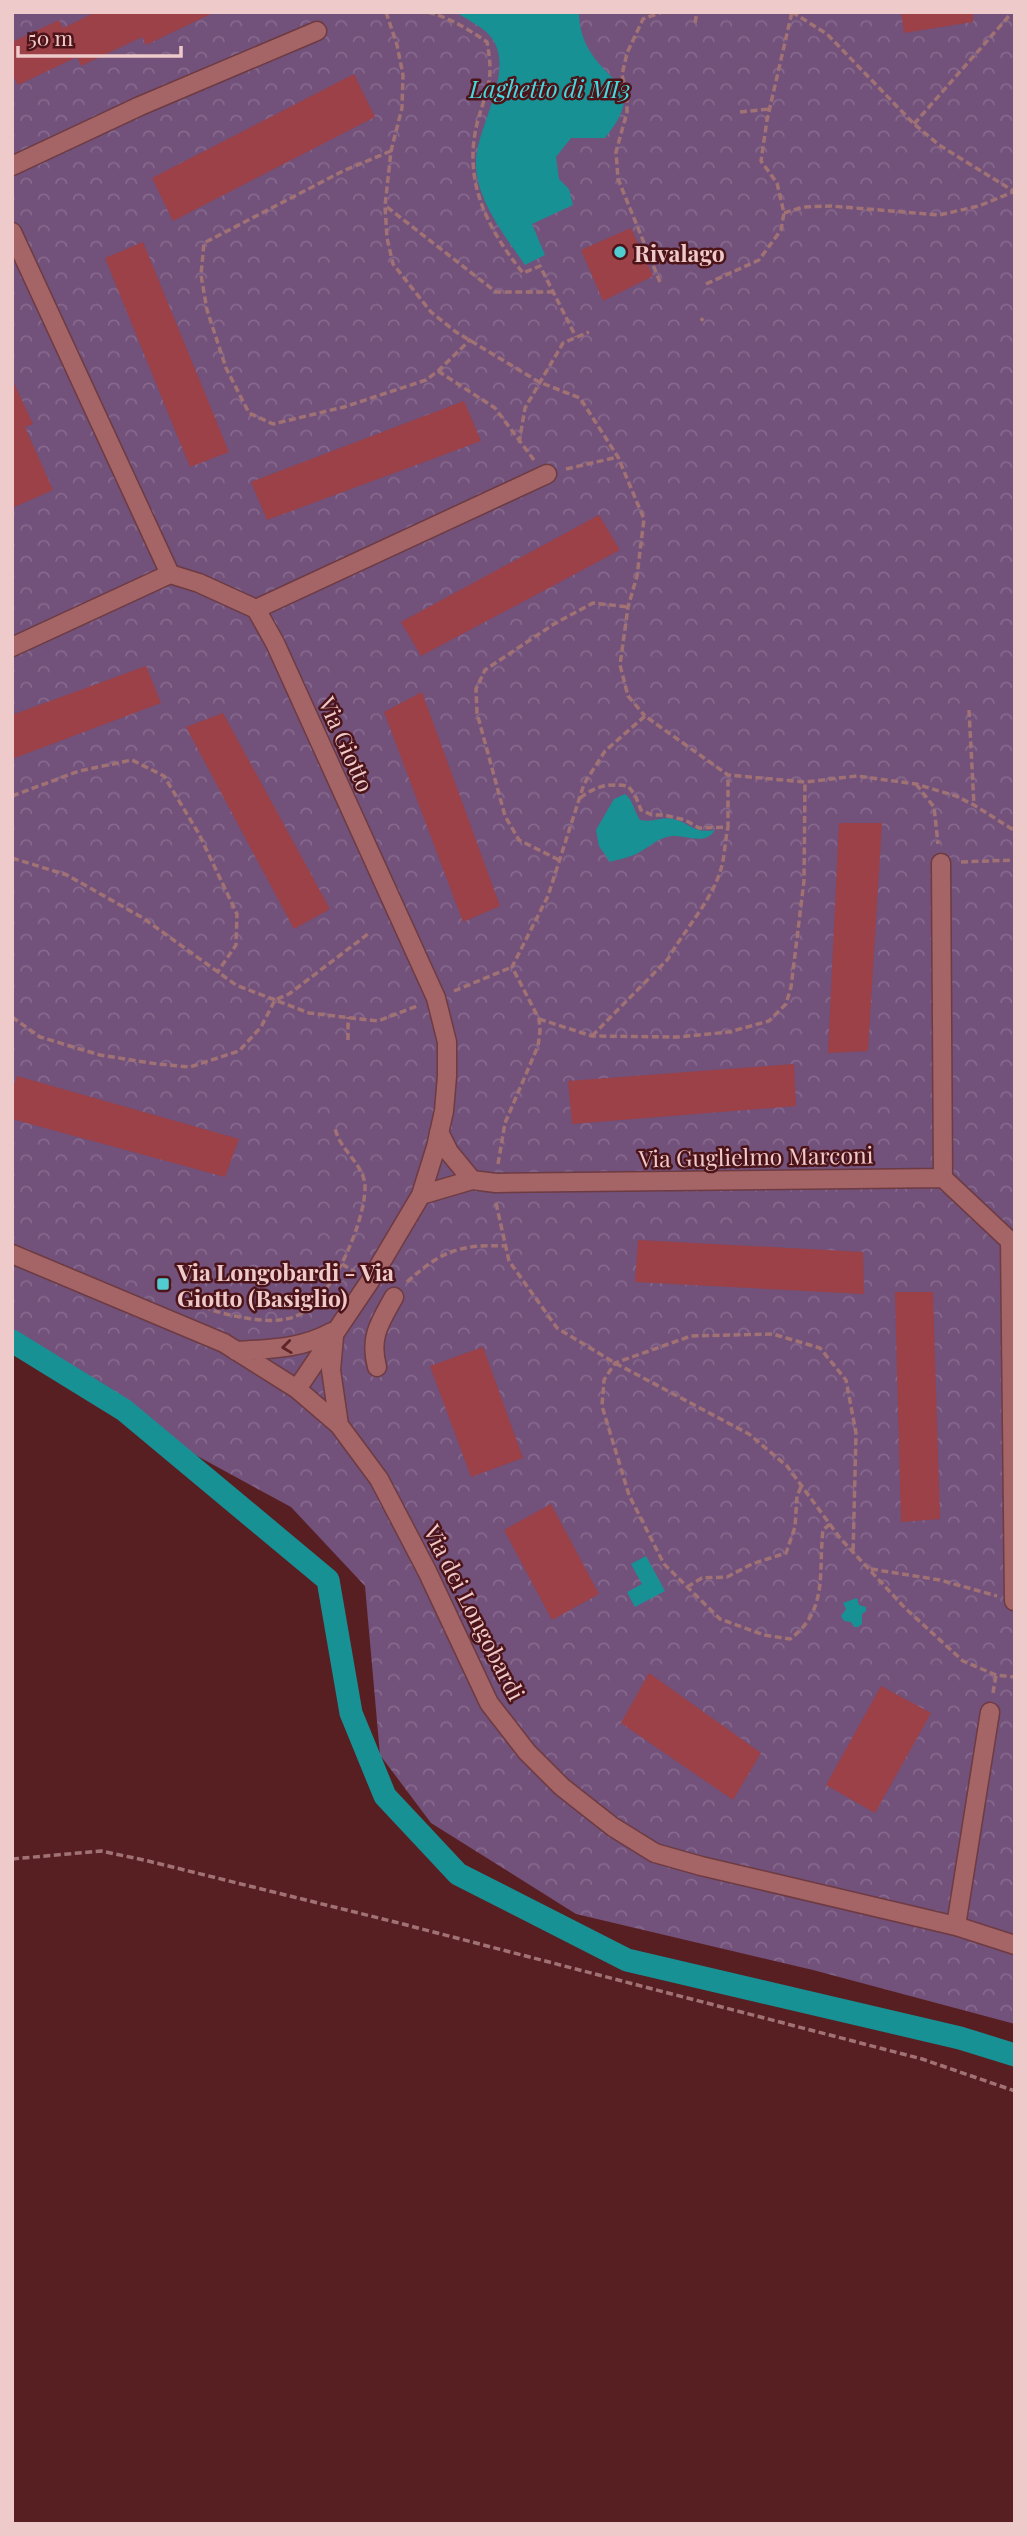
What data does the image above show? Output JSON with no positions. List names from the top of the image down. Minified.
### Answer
{"streets":{"street":["Via Giotto","Via Guglielmo Marconi","Via dei Longobardi"]},"crossings":[["Via Giotto","Via Guglielmo Marconi"],["Via Giotto","Via dei Longobardi"]],"water":["Laghetto di MI3"],"places":{"other":["Rivalago"],"transit":["Via Longobardi - Via Giotto (Basiglio)"]},"scale_bar":"50 m"}
